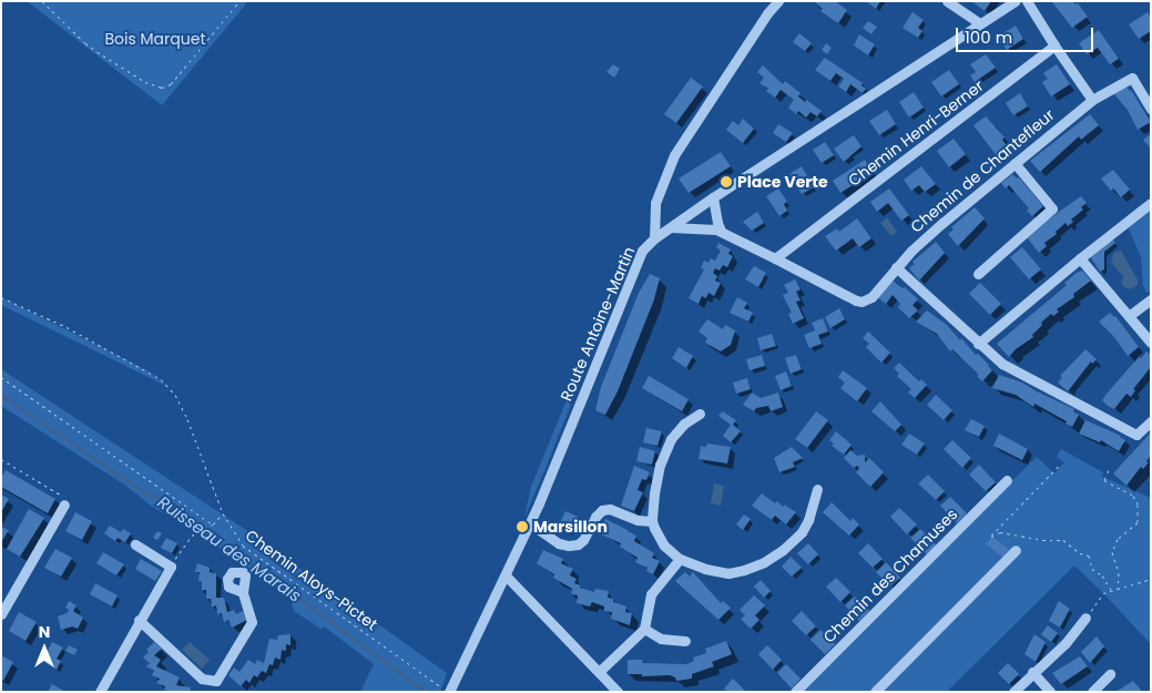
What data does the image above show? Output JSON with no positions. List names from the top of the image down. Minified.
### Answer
{"streets":{"street":["Chemin Henri-Berner","Chemin de Chantefleur","Route Antoine-Martin","Chemin des Chamuses"],"path":["Chemin Aloys-Pictet"]},"crossings":[["Chemin Henri-Berner","Chemin de Chantefleur"],["Route Antoine-Martin","Chemin Aloys-Pictet"]],"water":["Ruisseau des Marais"],"parks":["Bois Marquet"],"places":["Place Verte","Marsillon"],"scale_bar":"100 m","north":"top"}
